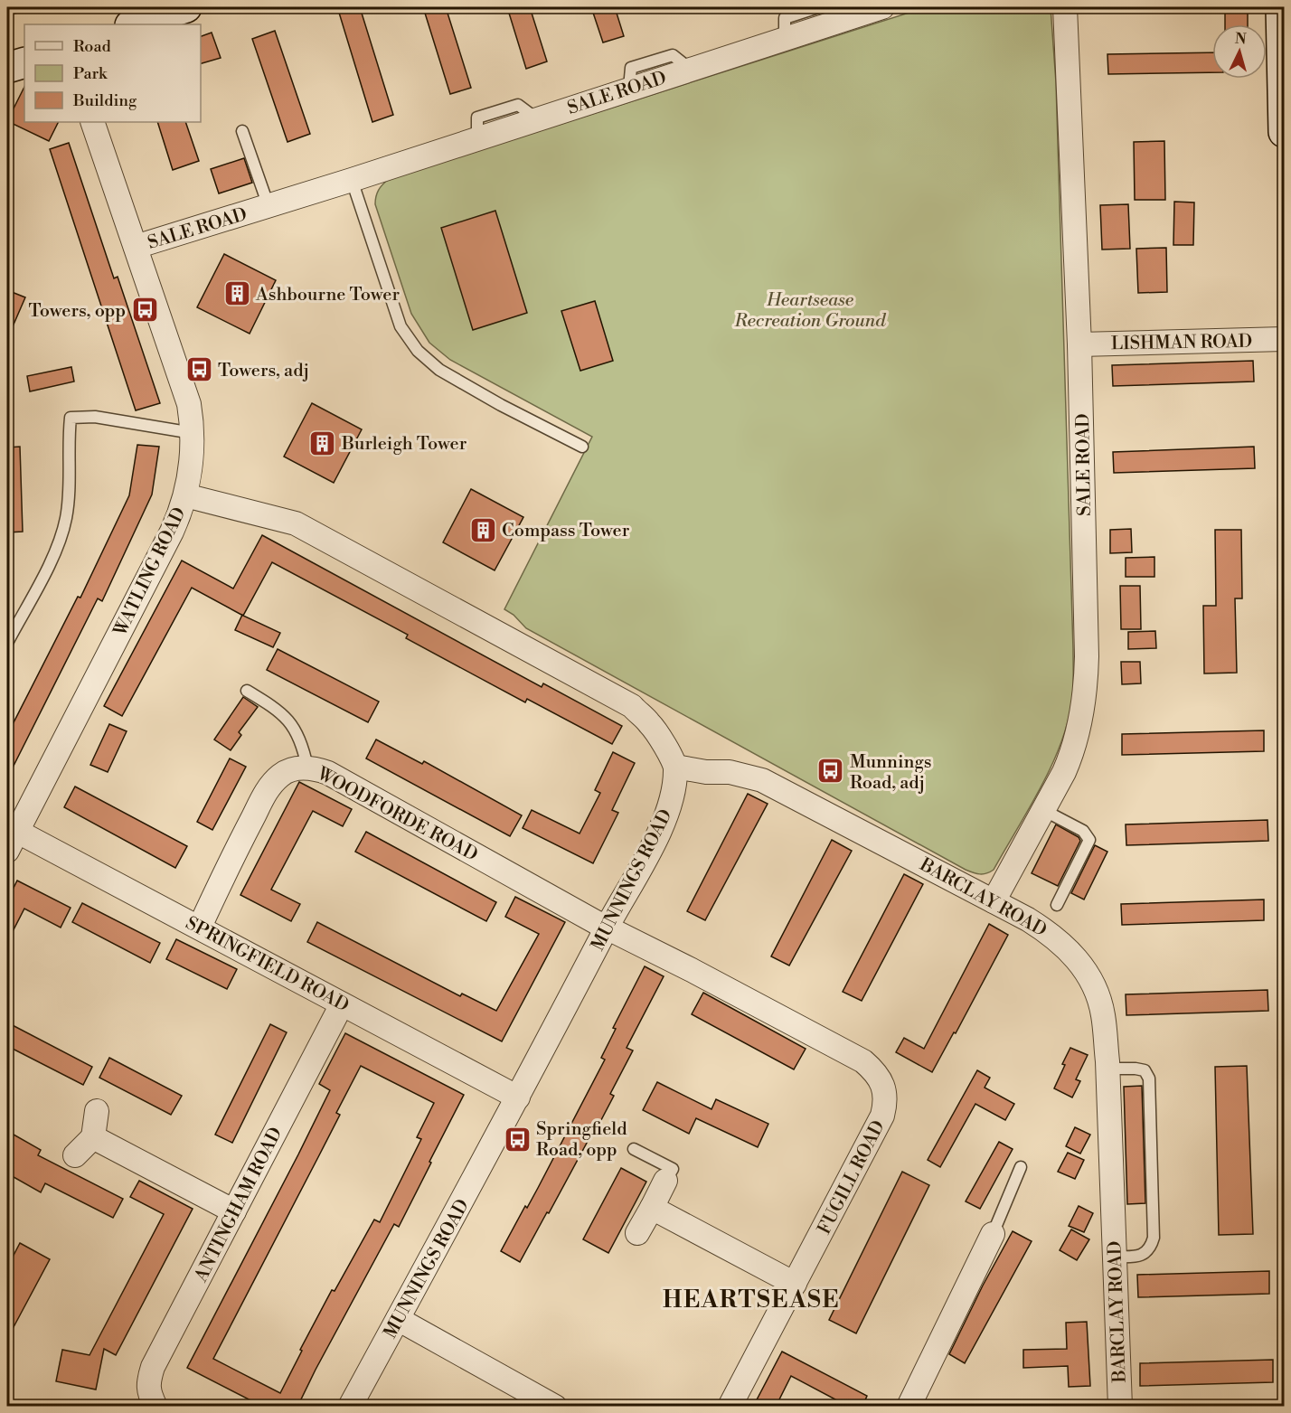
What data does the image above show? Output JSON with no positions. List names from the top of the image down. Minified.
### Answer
{"streets":{"street":["SALE ROAD","LISHMAN ROAD","WATLING ROAD","WOODFORDE ROAD","MUNNINGS ROAD","BARCLAY ROAD","SPRINGFIELD ROAD","FUGILL ROAD","ANTINGHAM ROAD"]},"crossings":[["SALE ROAD","LISHMAN ROAD"],["SALE ROAD","WATLING ROAD"],["SALE ROAD","BARCLAY ROAD"],["WATLING ROAD","SPRINGFIELD ROAD"],["WOODFORDE ROAD","MUNNINGS ROAD"],["WOODFORDE ROAD","SPRINGFIELD ROAD"],["WOODFORDE ROAD","FUGILL ROAD"],["MUNNINGS ROAD","BARCLAY ROAD"],["MUNNINGS ROAD","SPRINGFIELD ROAD"],["MUNNINGS ROAD","FUGILL ROAD"],["SPRINGFIELD ROAD","ANTINGHAM ROAD"]],"districts":["HEARTSEASE"],"parks":["Heartsease Recreation Ground"],"places":{"building":["Ashbourne Tower","Burleigh Tower","Compass Tower"],"bus stop":["Towers, opp","Towers, adj","Munnings Road, adj","Springfield Road, opp"]},"legend":["Road","Park","Building"],"north":"top"}
